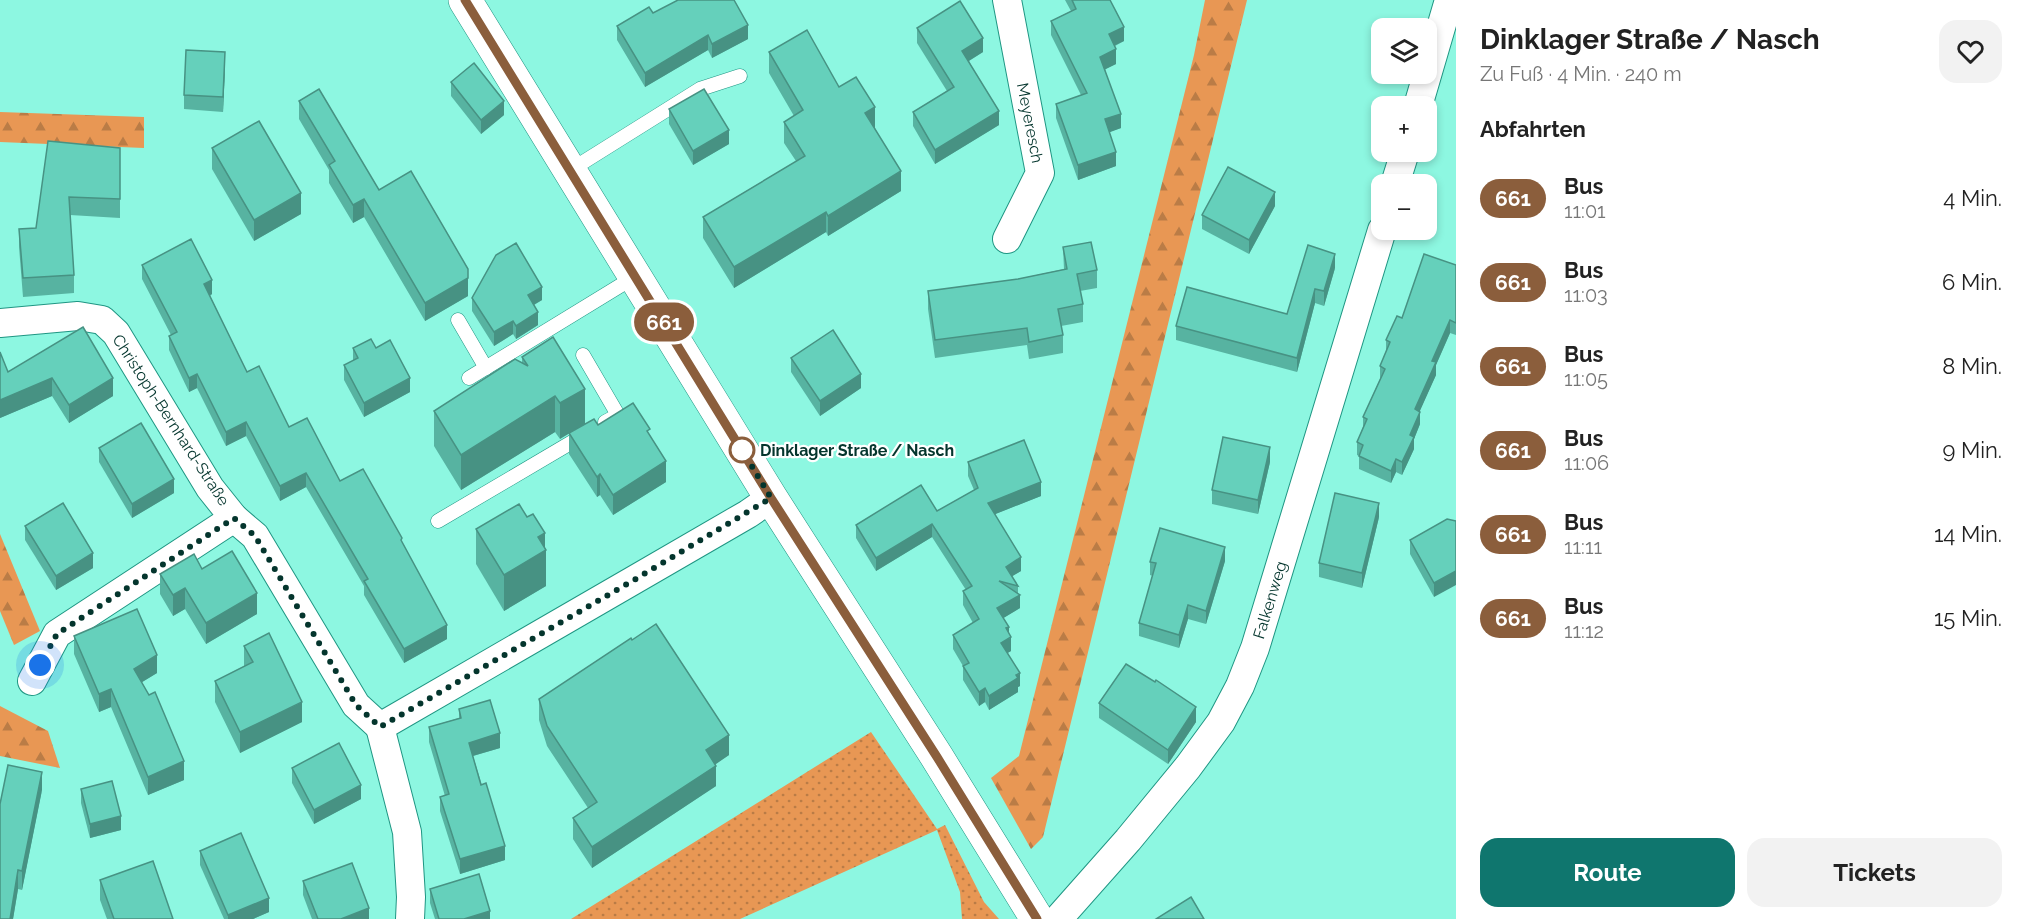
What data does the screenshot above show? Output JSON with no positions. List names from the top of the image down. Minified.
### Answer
{"streets":{"street":["Meyeresch","Christoph-Bernhard-Straße","Falkenweg"]},"places":["Dinklager Straße / Nasch"],"lines":["bus line 661"],"page":{"on_map":"661","heading":[["Dinklager Straße / Nasch","Zu Fuß · 4 Min. · 240 m"],"Abfahrten"],"map_buttons":["+","−"],"list":[{"mark":"661","name":"Bus","note":"11:01","value":"4 Min."},{"mark":"661","name":"Bus","note":"11:03","value":"6 Min."},{"mark":"661","name":"Bus","note":"11:05","value":"8 Min."},{"mark":"661","name":"Bus","note":"11:06","value":"9 Min."},{"mark":"661","name":"Bus","note":"11:11","value":"14 Min."},{"mark":"661","name":"Bus","note":"11:12","value":"15 Min."}],"buttons":["Route","Tickets"]}}
